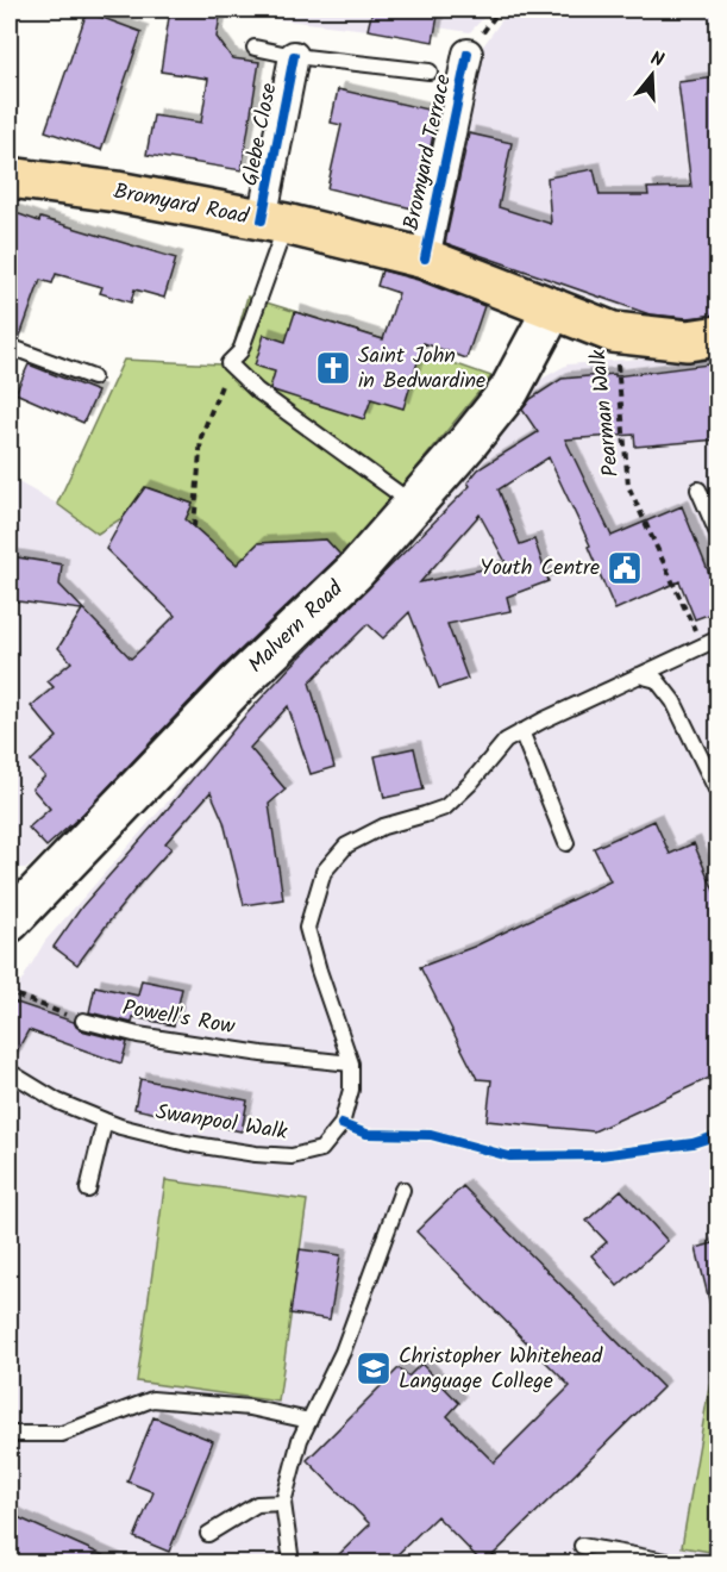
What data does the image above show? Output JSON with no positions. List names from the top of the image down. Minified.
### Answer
{"streets":{"main road":["Bromyard Road","Malvern Road"],"street":["Glebe Close","Bromyard Terrace"],"lane":["Powell's Row","Swanpool Walk"],"path":["Pearman Walk"]},"crossings":[["Glebe Close","Bromyard Road"],["Bromyard Terrace","Bromyard Road"],["Bromyard Road","Pearman Walk"],["Bromyard Road","Malvern Road"],["Pearman Walk","Swanpool Walk"],["Powell's Row","Swanpool Walk"]],"places":{"church":["Saint John in Bedwardine"],"public building":["Youth Centre"],"school or university":["Christopher Whitehead Language College"]},"north":"top"}
